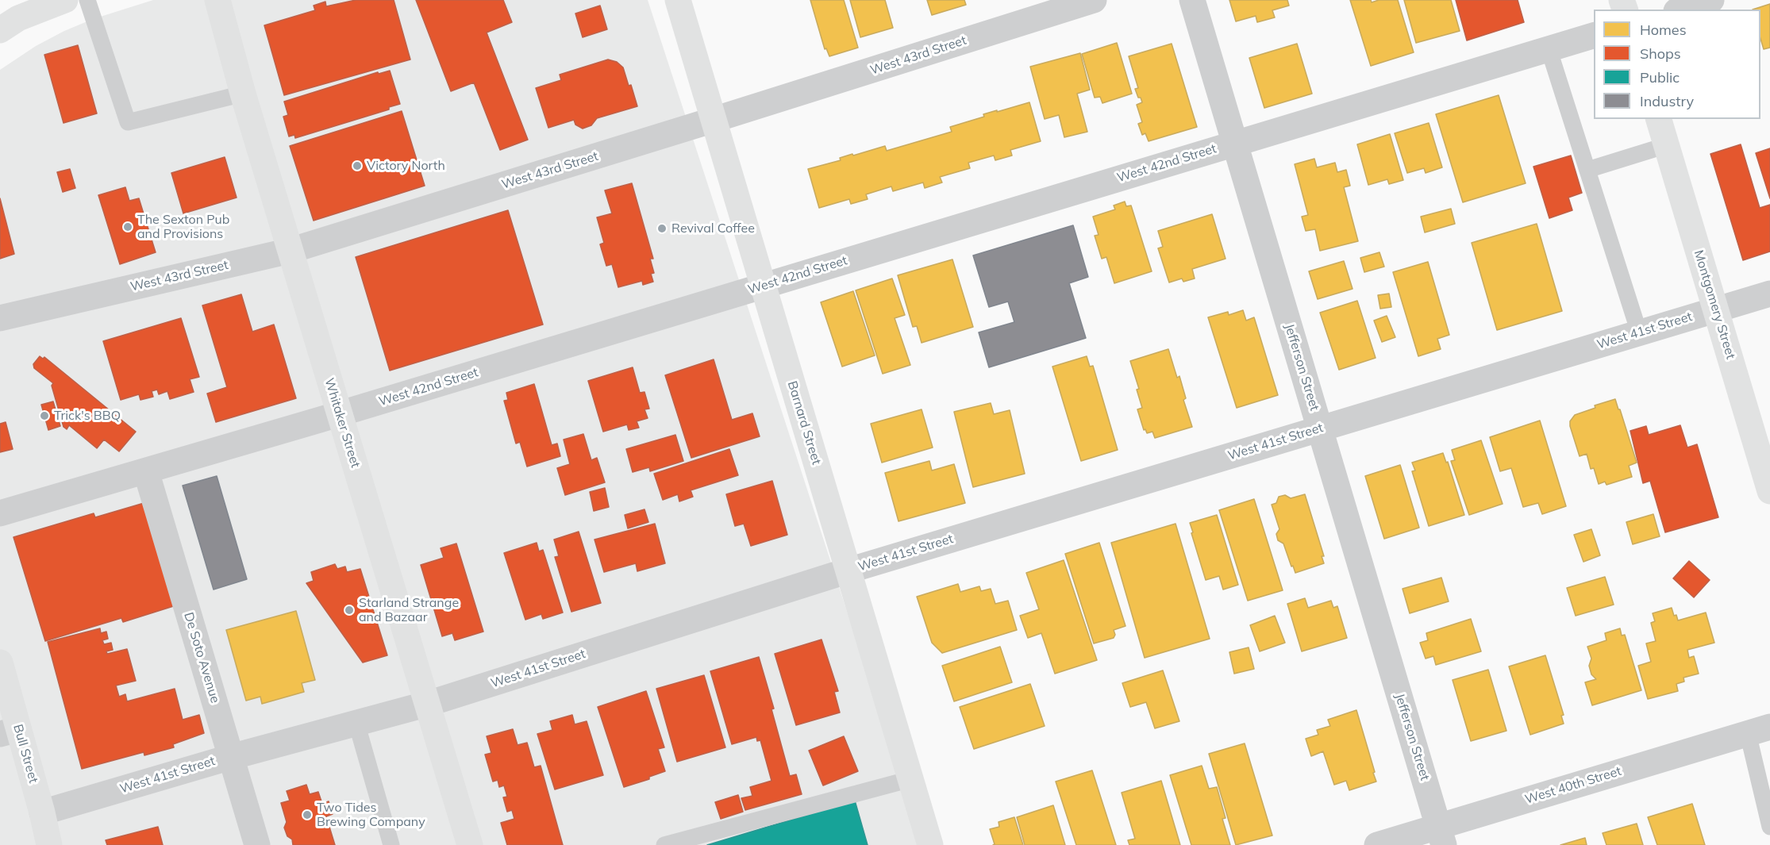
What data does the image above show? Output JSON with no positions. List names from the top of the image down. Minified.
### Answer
{"streets":{"main road":["Montgomery Street","Whitaker Street","Barnard Street","Bull Street"],"street":["West 43rd Street","West 42nd Street","West 41st Street","Jefferson Street","De Soto Avenue","West 40th Street"]},"crossings":[["West 43rd Street","Whitaker Street"],["West 43rd Street","Barnard Street"],["West 42nd Street","Jefferson Street"],["West 42nd Street","Whitaker Street"],["West 42nd Street","Barnard Street"],["West 42nd Street","De Soto Avenue"],["Montgomery Street","West 41st Street"],["West 41st Street","Jefferson Street"],["West 41st Street","Whitaker Street"],["West 41st Street","Barnard Street"],["West 41st Street","De Soto Avenue"],["West 41st Street","Bull Street"],["Jefferson Street","West 40th Street"]],"places":["Victory North","The Sexton Pub and Provisions","Revival Coffee","Trick's BBQ","Starland Strange and Bazaar","Two Tides Brewing Company"],"legend":["Homes","Shops","Public","Industry"]}
